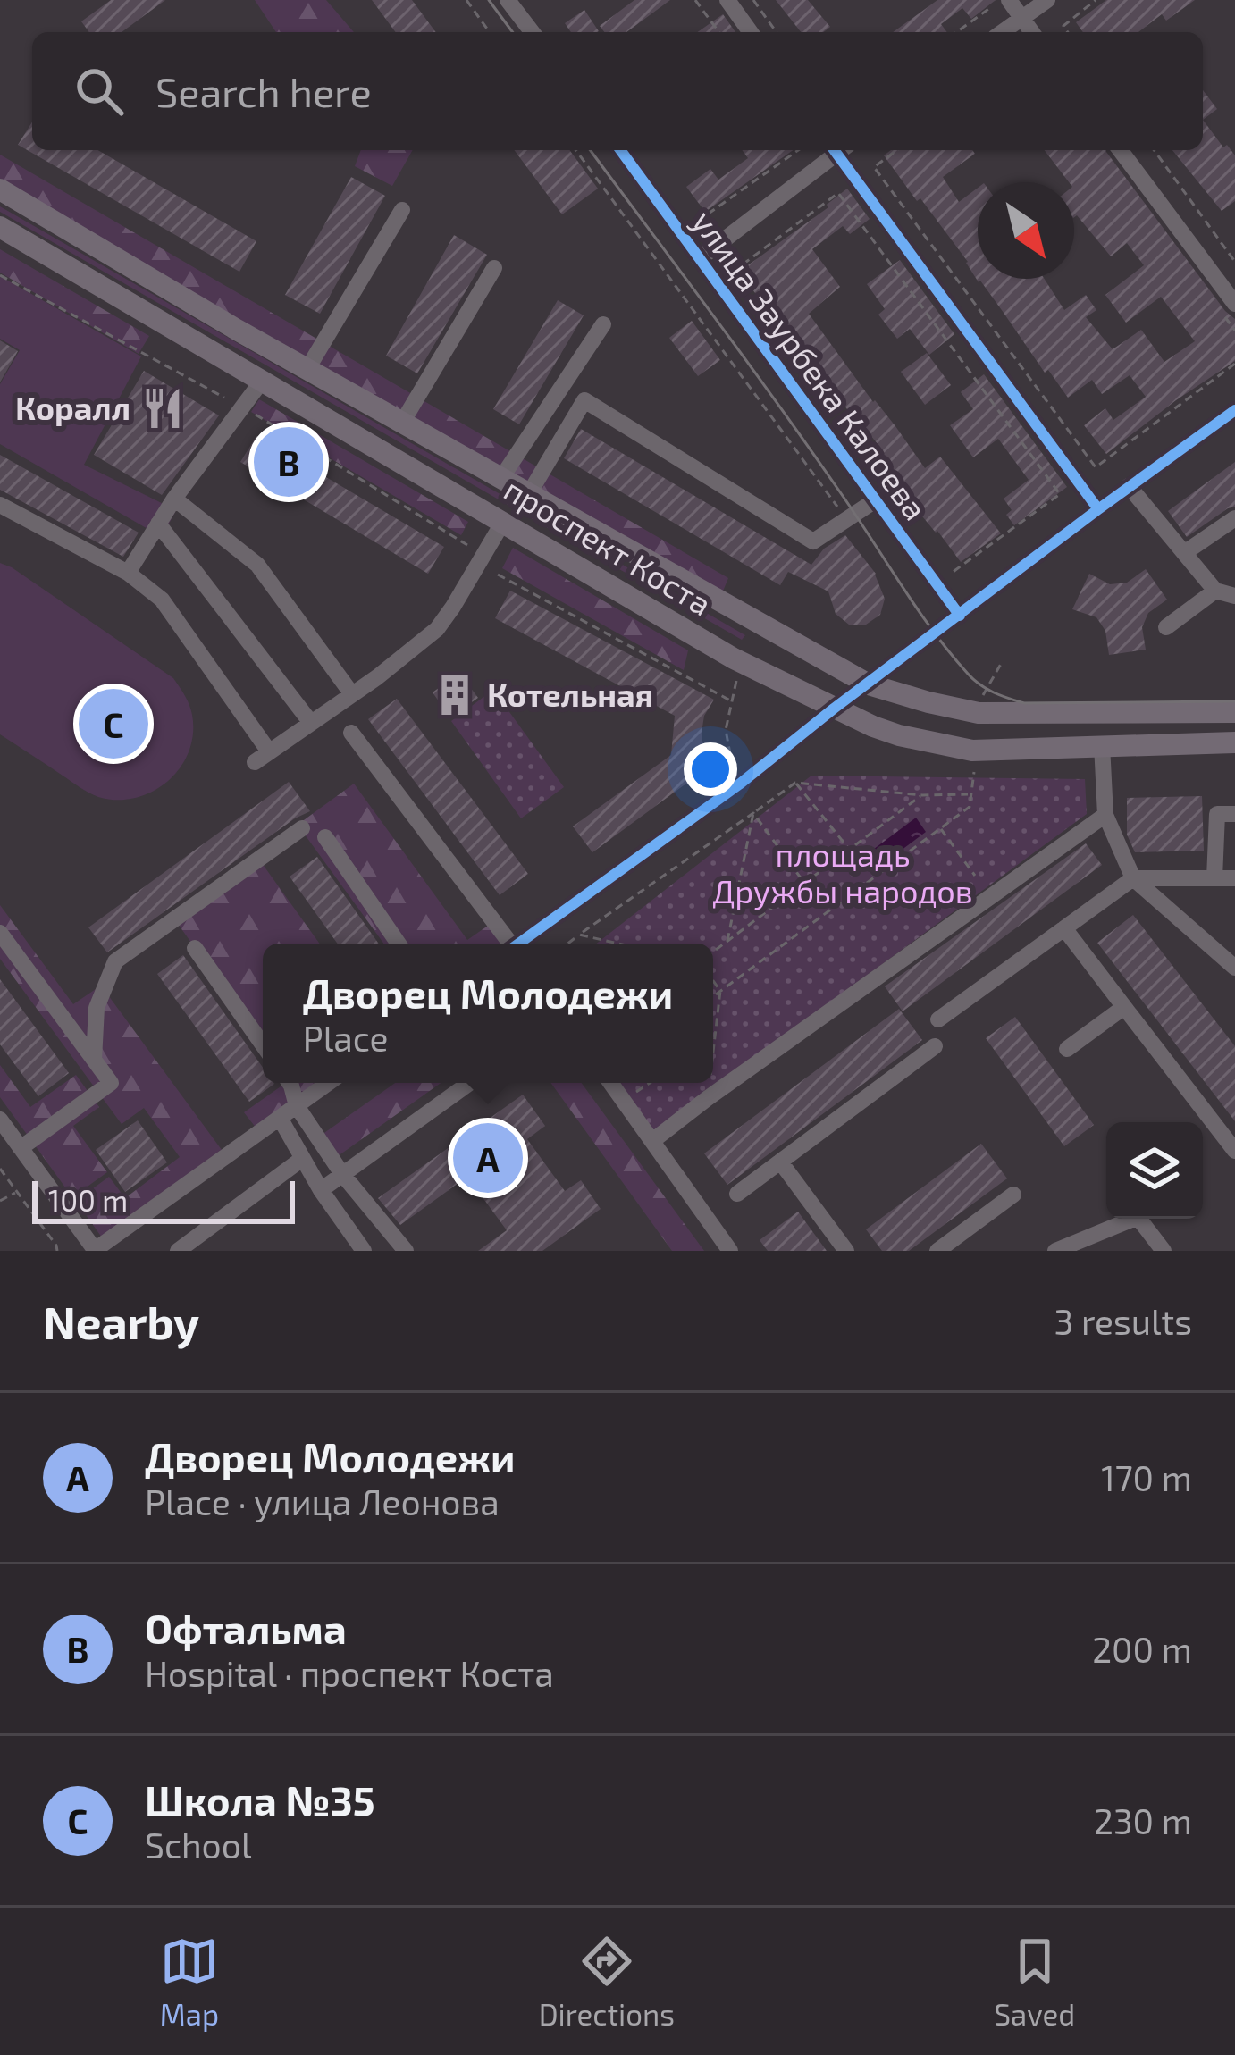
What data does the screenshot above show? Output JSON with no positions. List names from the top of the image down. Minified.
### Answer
{"streets":{"main road":["проспект Коста"],"street":["улица Заурбека Калоева"]},"parks":["площадь Дружбы народов"],"places":{"restaurant":["Коралл"],"building":["Котельная"]},"scale_bar":"100 m","north":"bottom right","page":{"search":"Search here","pins":["B","C","A"],"popup":["Дворец Молодежи","Place"],"scale":"100 m","heading":["Nearby","3 results"],"list":[{"mark":"A","name":"Дворец Молодежи","note":"Place · улица Леонова","value":"170 m"},{"mark":"B","name":"Офтальма","note":"Hospital · проспект Коста","value":"200 m"},{"mark":"C","name":"Школа №35","note":"School","value":"230 m"}],"nav":["Map","Directions","Saved"]}}
